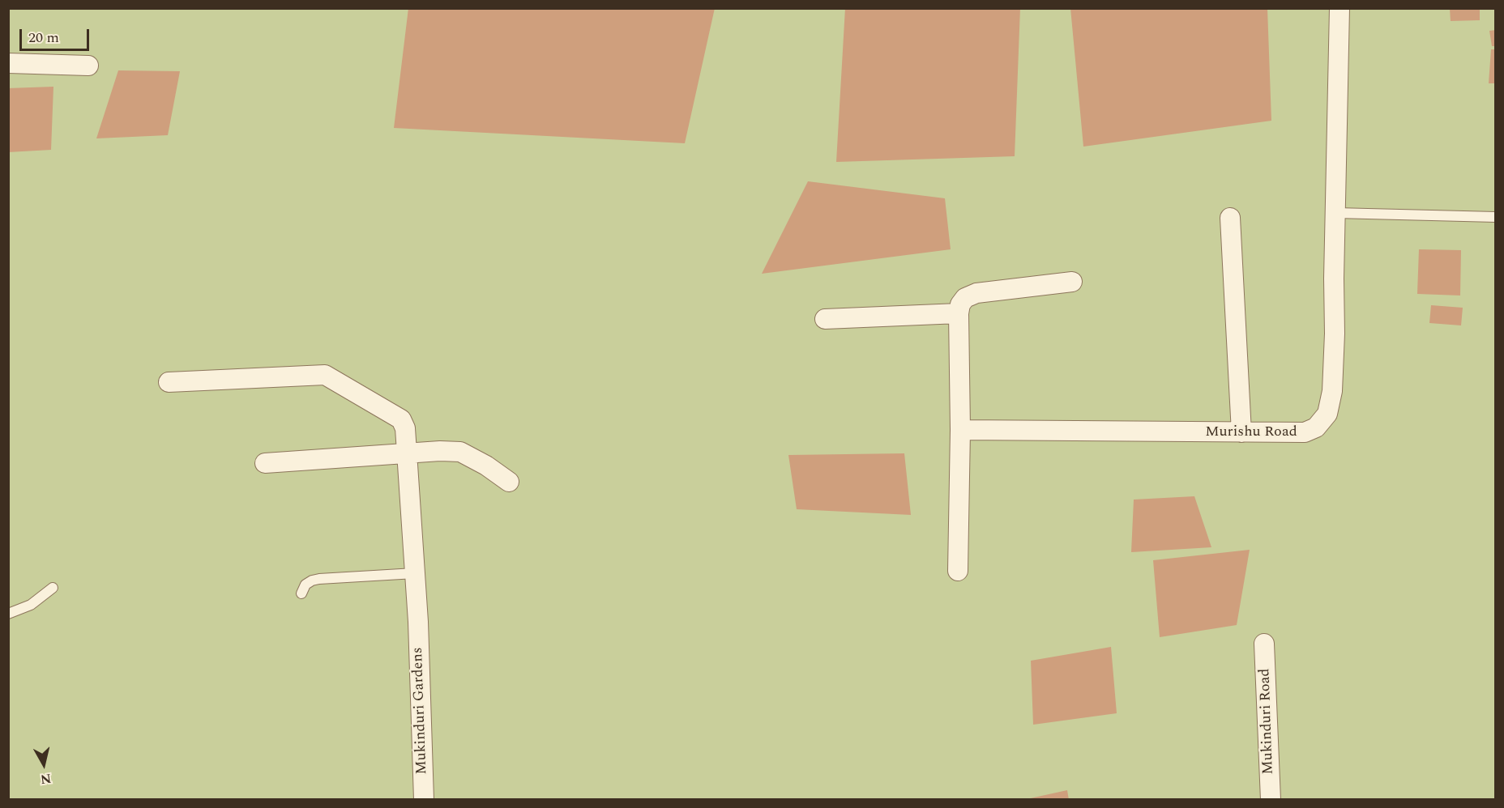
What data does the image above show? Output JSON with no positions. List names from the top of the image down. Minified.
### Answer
{"streets":{"street":["Murishu Road","Mukinduri Gardens","Mukinduri Road"]},"scale_bar":"20 m","north":"bottom"}
